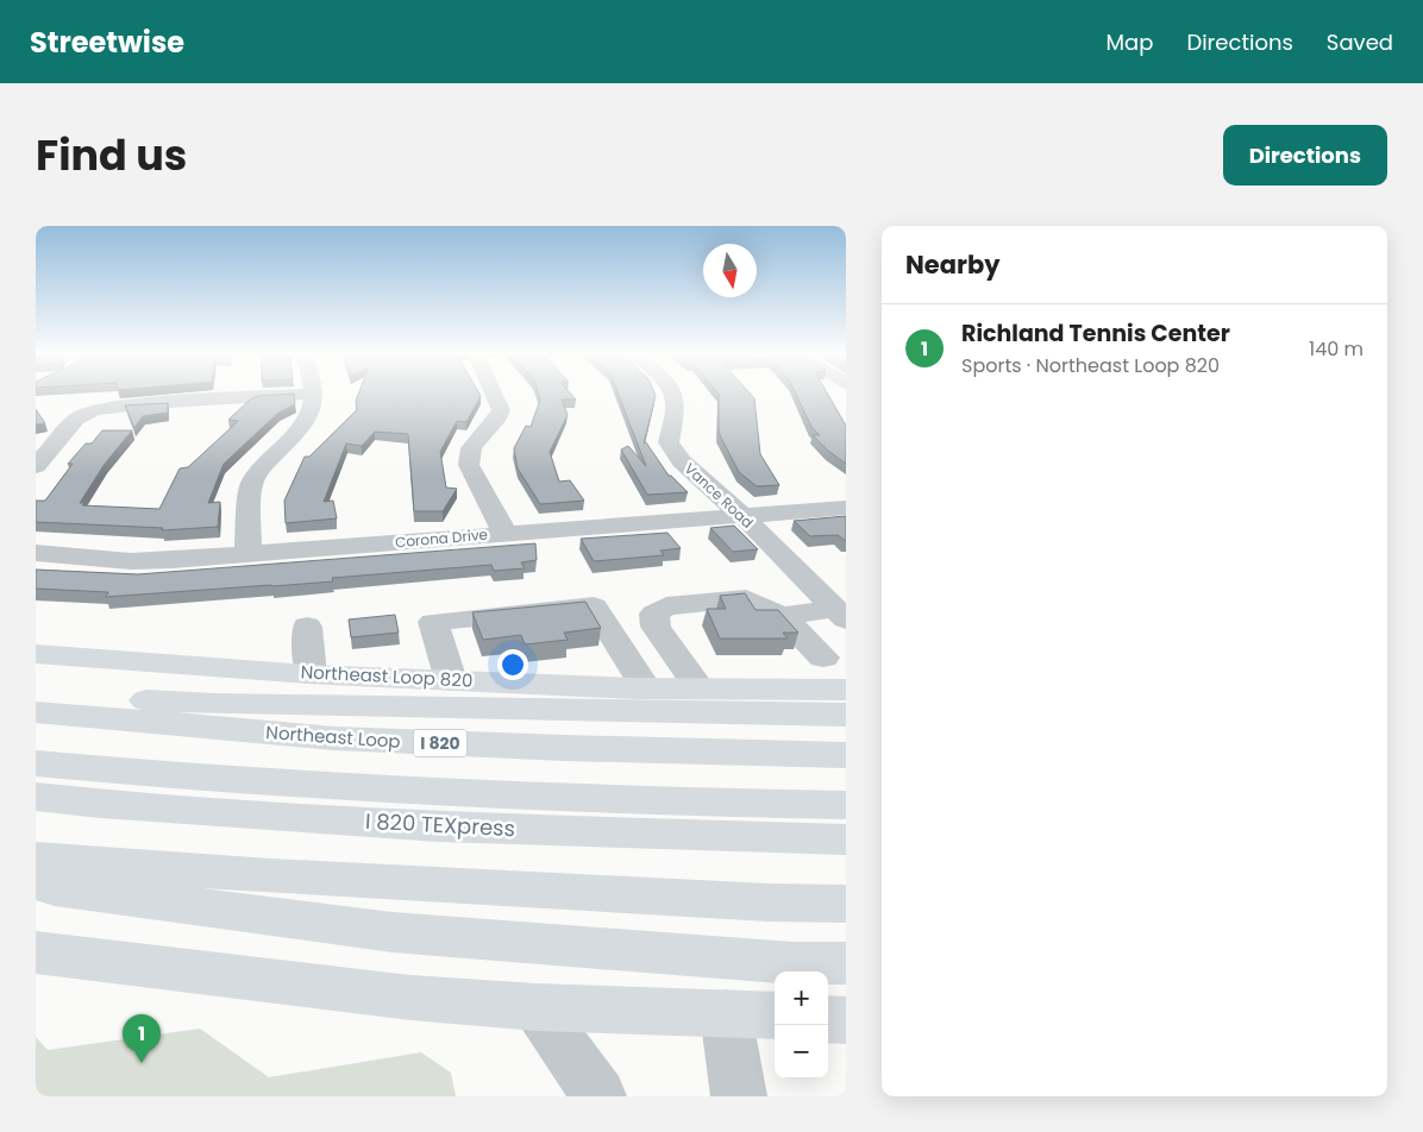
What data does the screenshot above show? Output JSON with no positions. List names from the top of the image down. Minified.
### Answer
{"streets":{"main road":["Northeast Loop 820","Northeast Loop","I 820","I 820 TEXpress"],"street":["Vance Road","Corona Drive"]},"crossings":[["Vance Road","Corona Drive"]],"north":"bottom","page":{"header":"Streetwise","nav":["Map","Directions","Saved"],"title":"Find us","buttons":"Directions","heading":"Nearby","list":[{"mark":"1","name":"Richland Tennis Center","note":"Sports · Northeast Loop 820","value":"140 m"}],"map_buttons":["+","−"],"pins":"1"}}
